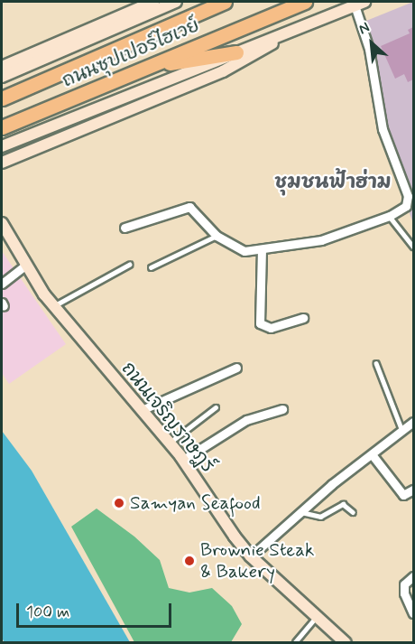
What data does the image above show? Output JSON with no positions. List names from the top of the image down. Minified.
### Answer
{"streets":{"highway":["ถนนซุปเปอร์ไฮเวย์"],"main road":["ถนนเจริญราษฎร์"]},"districts":["ชุมชนฟ้าฮ่าม"],"places":["Samyan Seafood","Brownie Steak & Bakery"],"scale_bar":"100 m","north":"top left"}
